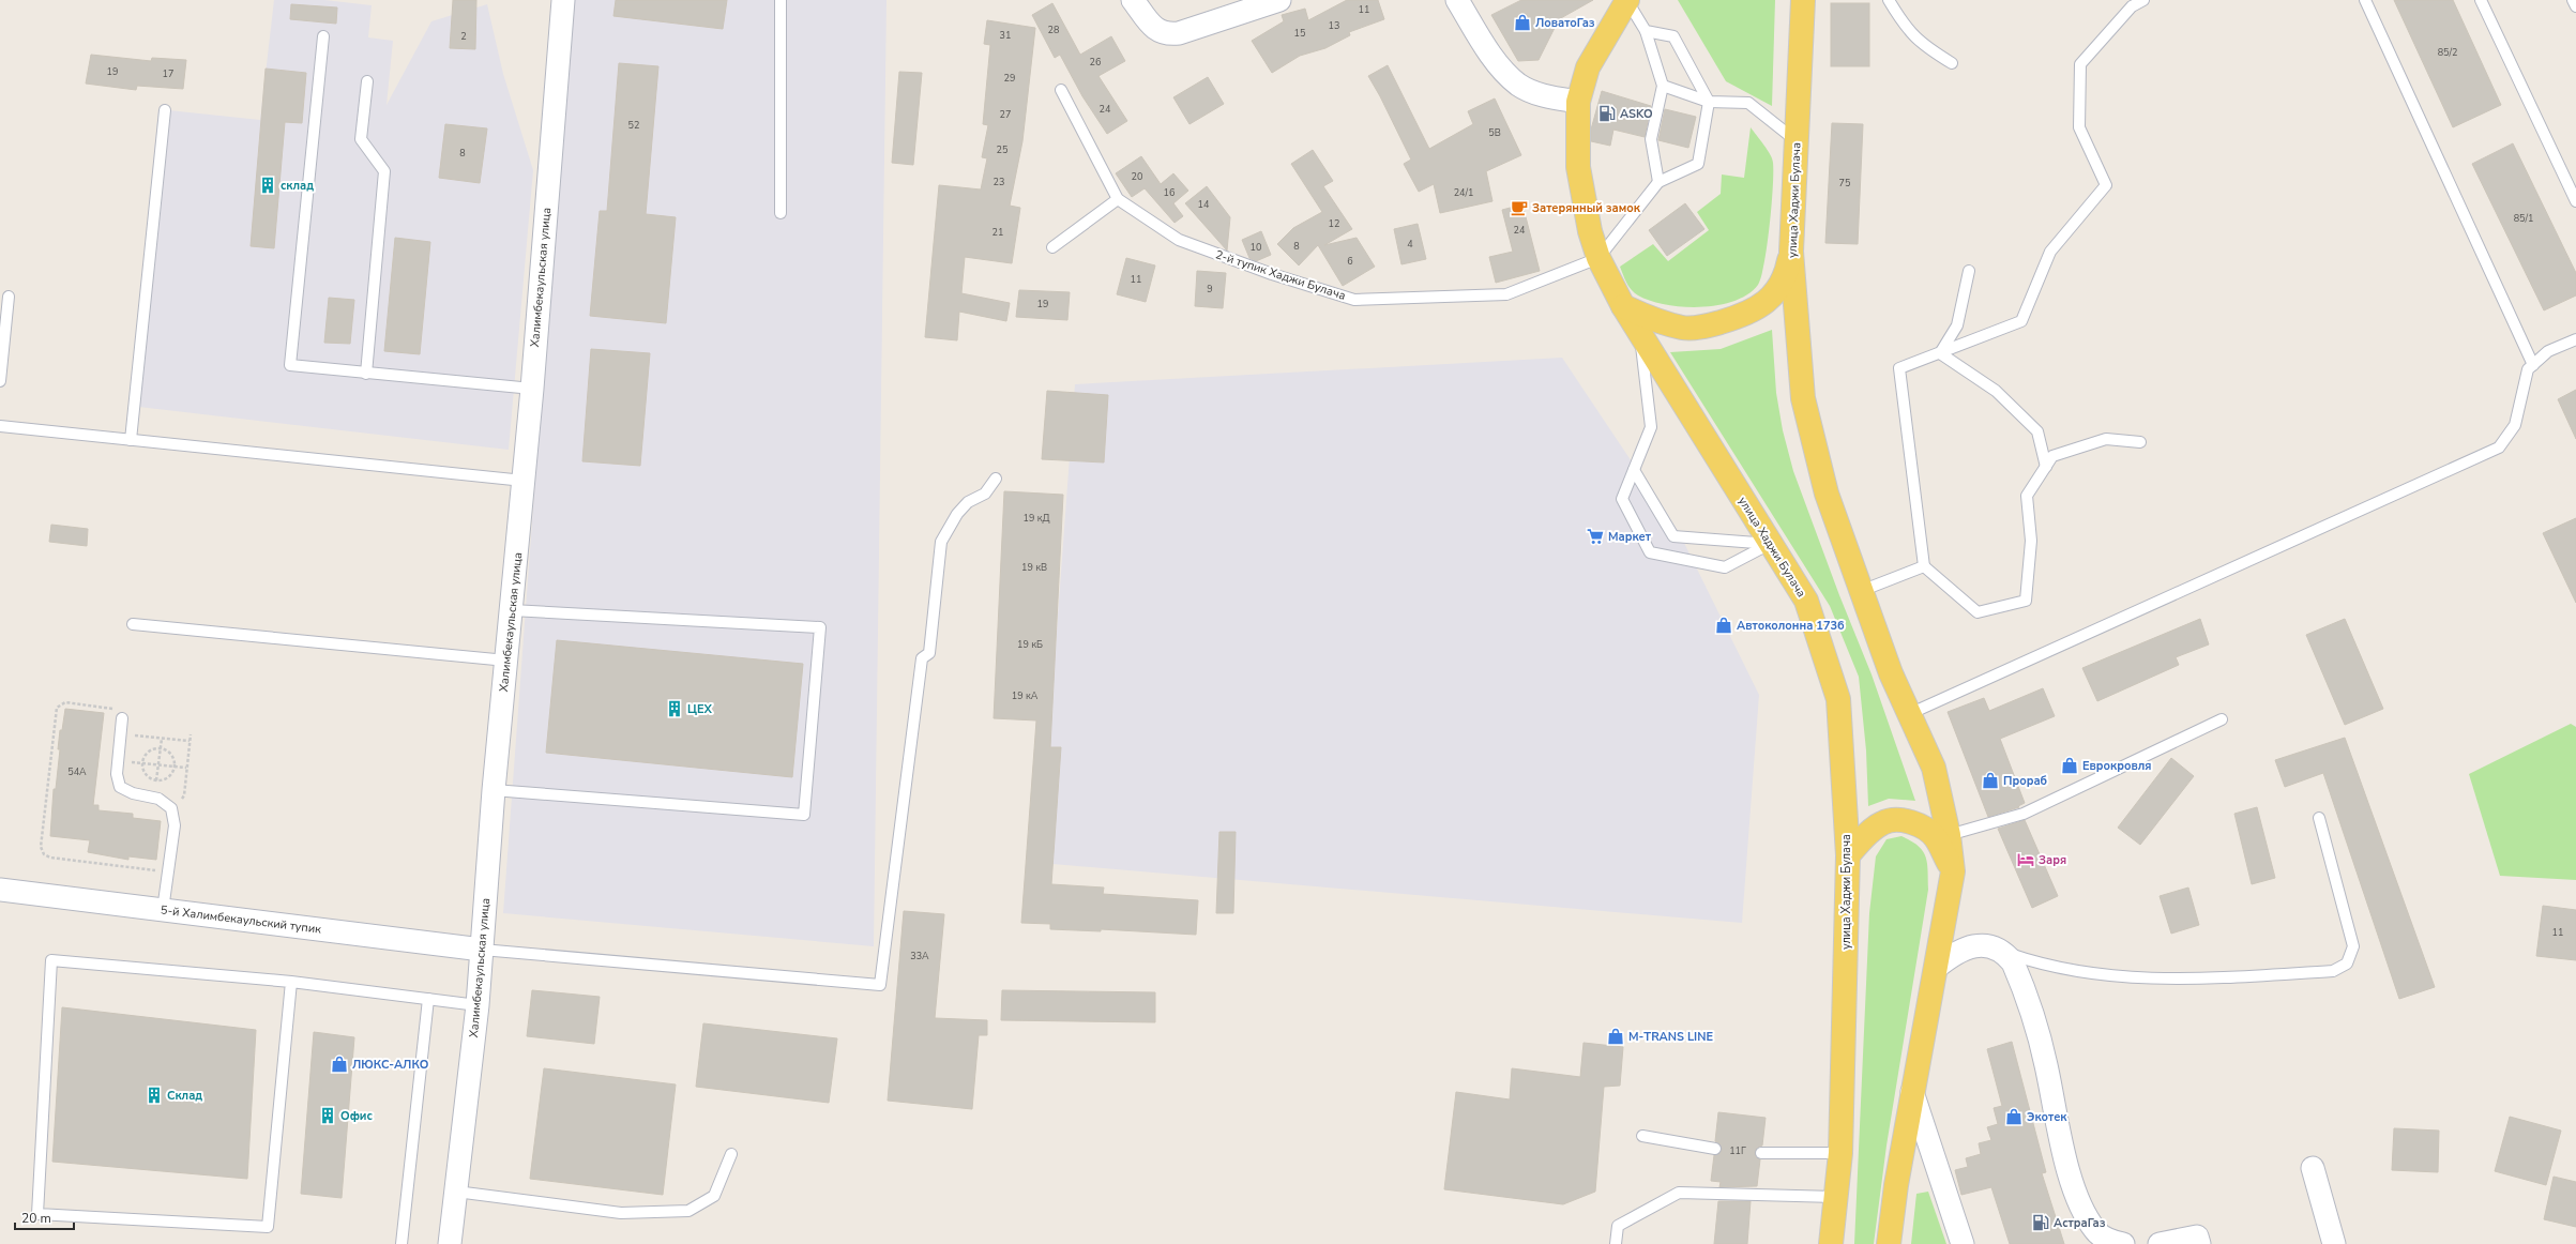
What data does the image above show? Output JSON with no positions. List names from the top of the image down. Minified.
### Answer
{"streets":{"main road":["улица Хаджи Булача"],"street":["Халимбекаульская улица","5-й Халимбекаульский тупик"],"lane":["2-й тупик Хаджи Булача"]},"crossings":[["улица Хаджи Булача","2-й тупик Хаджи Булача"],["Халимбекаульская улица","5-й Халимбекаульский тупик"]],"places":{"shop":["ЛоватоГаз","Автоколонна 1736","Еврокровля","Прораб","М-TRANS LINE","ЛЮКС-АЛКО","Экотек"],"fuel station":["ASKO","АстраГаз"],"building":["склад","ЦЕХ","Склад","Офис"],"cafe":["Затерянный замок"],"supermarket":["Маркет"],"hotel":["Заря"]},"house_numbers":["11","13","28","15","31","2","85/2","26","19","17","29","24","27","52","5В","25","8","20","23","75","16","24/1","14","85/1","12","24","21","4","8","10","6","11","9","19","19 кД","19 кВ","19 кБ","19 кА","54А","11","33А","11Г"],"scale_bar":"20 m"}
